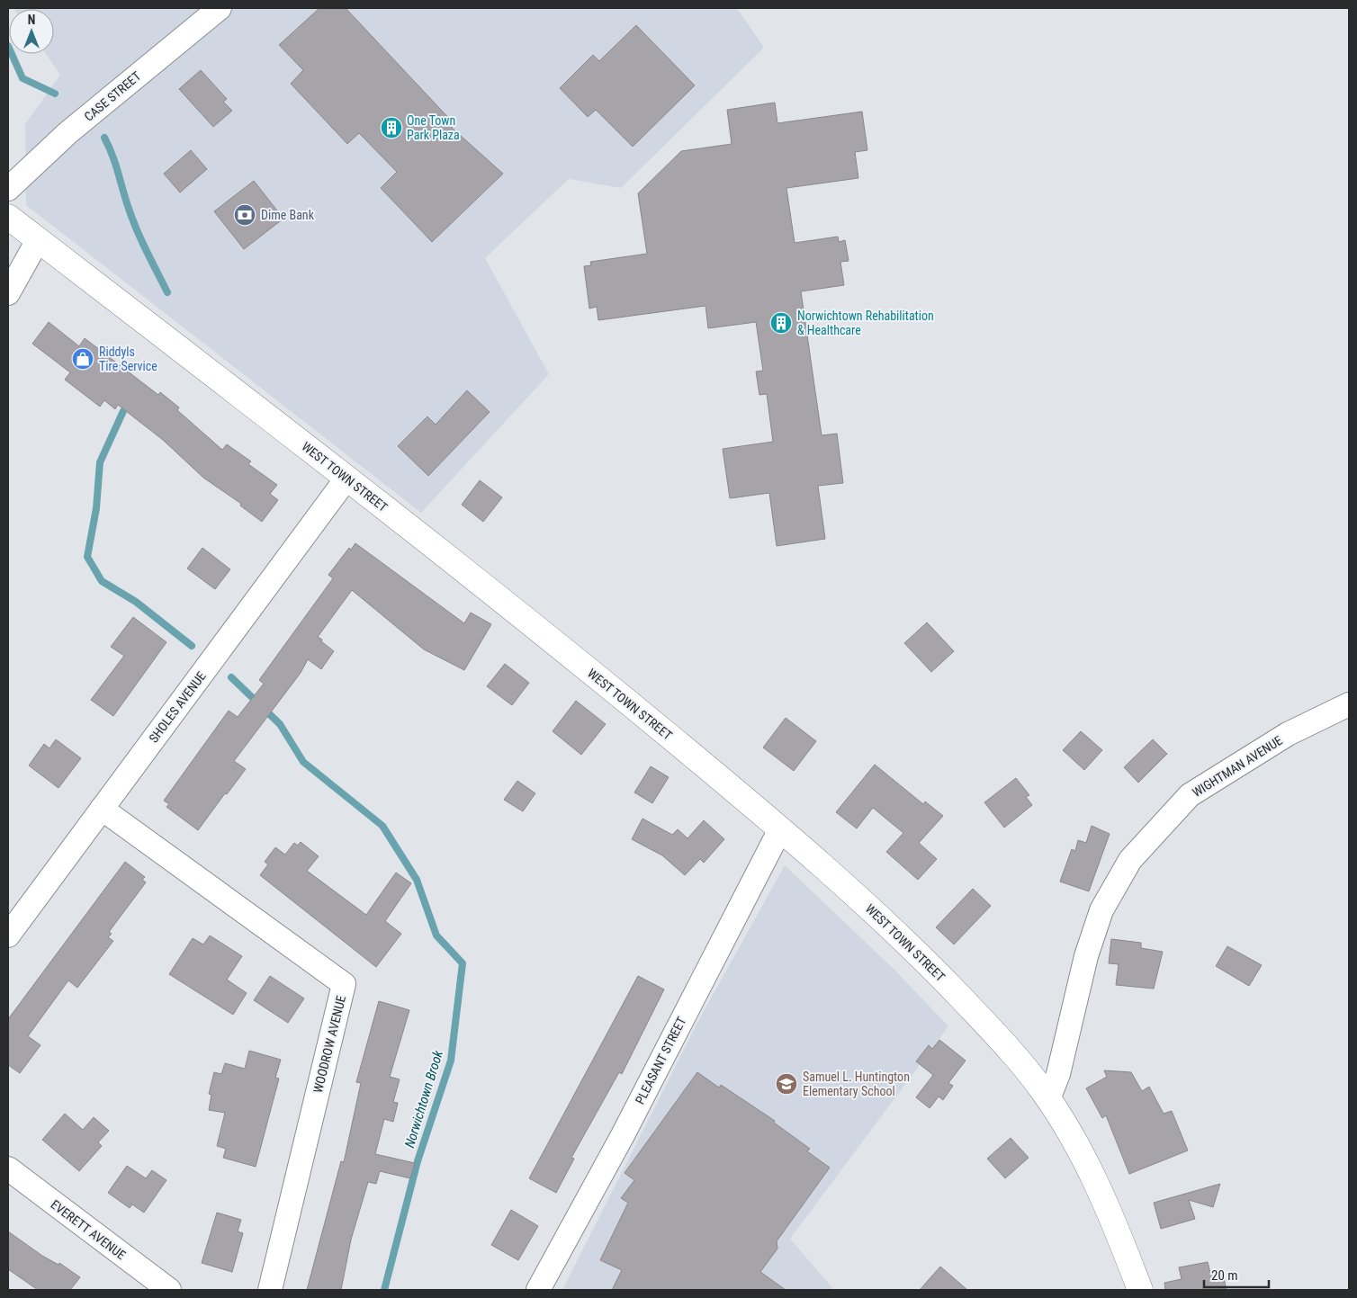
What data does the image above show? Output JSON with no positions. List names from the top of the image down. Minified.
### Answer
{"streets":{"main road":["WEST TOWN STREET"],"street":["CASE STREET","SHOLES AVENUE","WIGHTMAN AVENUE","WOODROW AVENUE","PLEASANT STREET","EVERETT AVENUE"]},"crossings":[["WEST TOWN STREET","SHOLES AVENUE"],["WEST TOWN STREET","WIGHTMAN AVENUE"],["WEST TOWN STREET","PLEASANT STREET"],["SHOLES AVENUE","WOODROW AVENUE"]],"water":["Norwichtown Brook"],"places":{"building":["One Town Park Plaza","Norwichtown Rehabilitation & Healthcare"],"bank":["Dime Bank"],"shop":["Riddyls Tire Service"],"school or university":["Samuel L. Huntington Elementary School"]},"scale_bar":"20 m","north":"top"}
